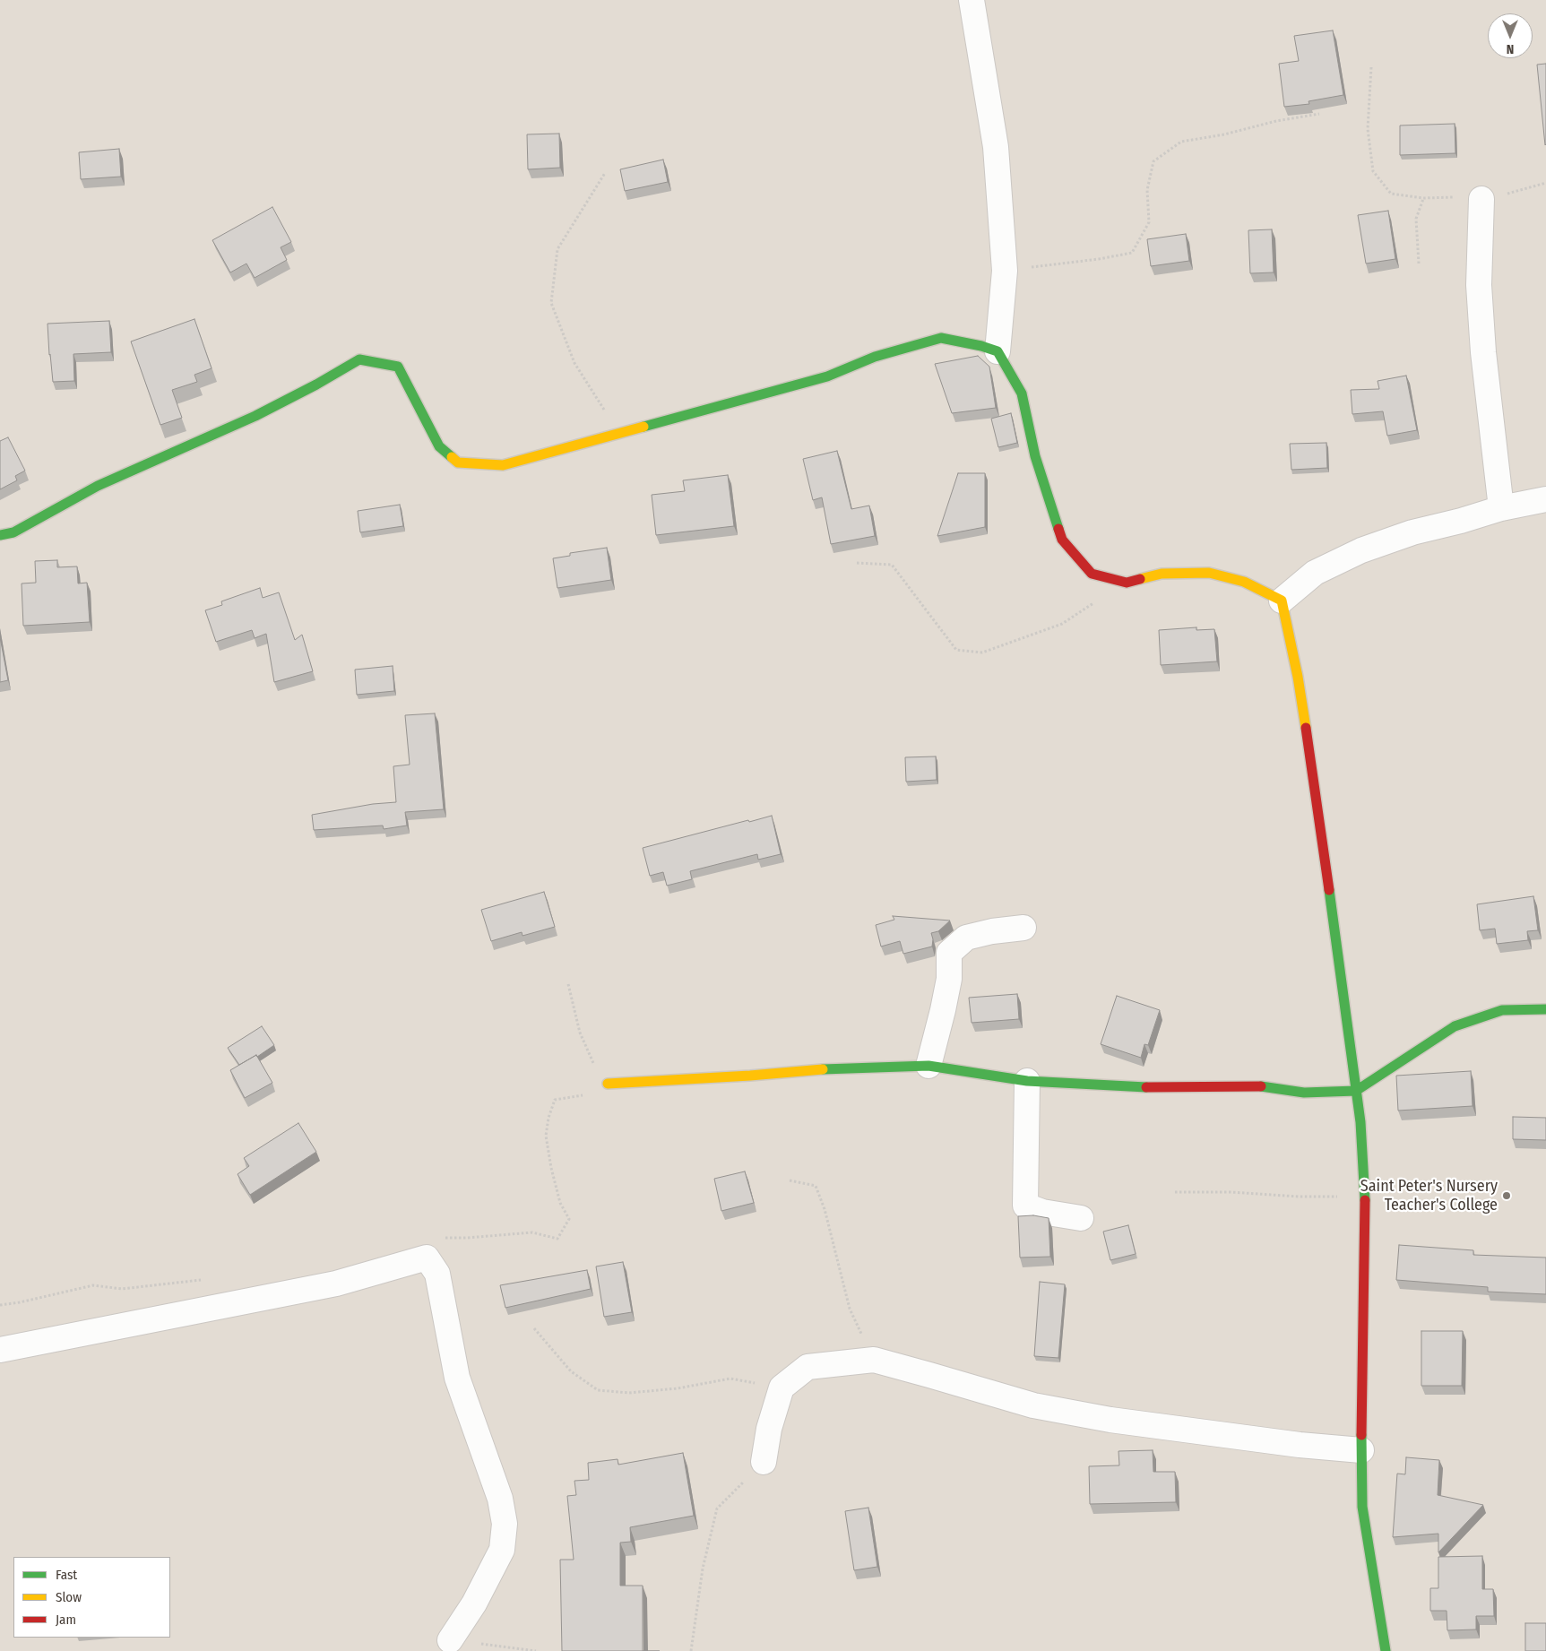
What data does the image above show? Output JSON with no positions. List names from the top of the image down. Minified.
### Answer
{"places":["Saint Peter's Nursery Teacher's College"],"legend":["Fast","Slow","Jam"],"north":"bottom"}
